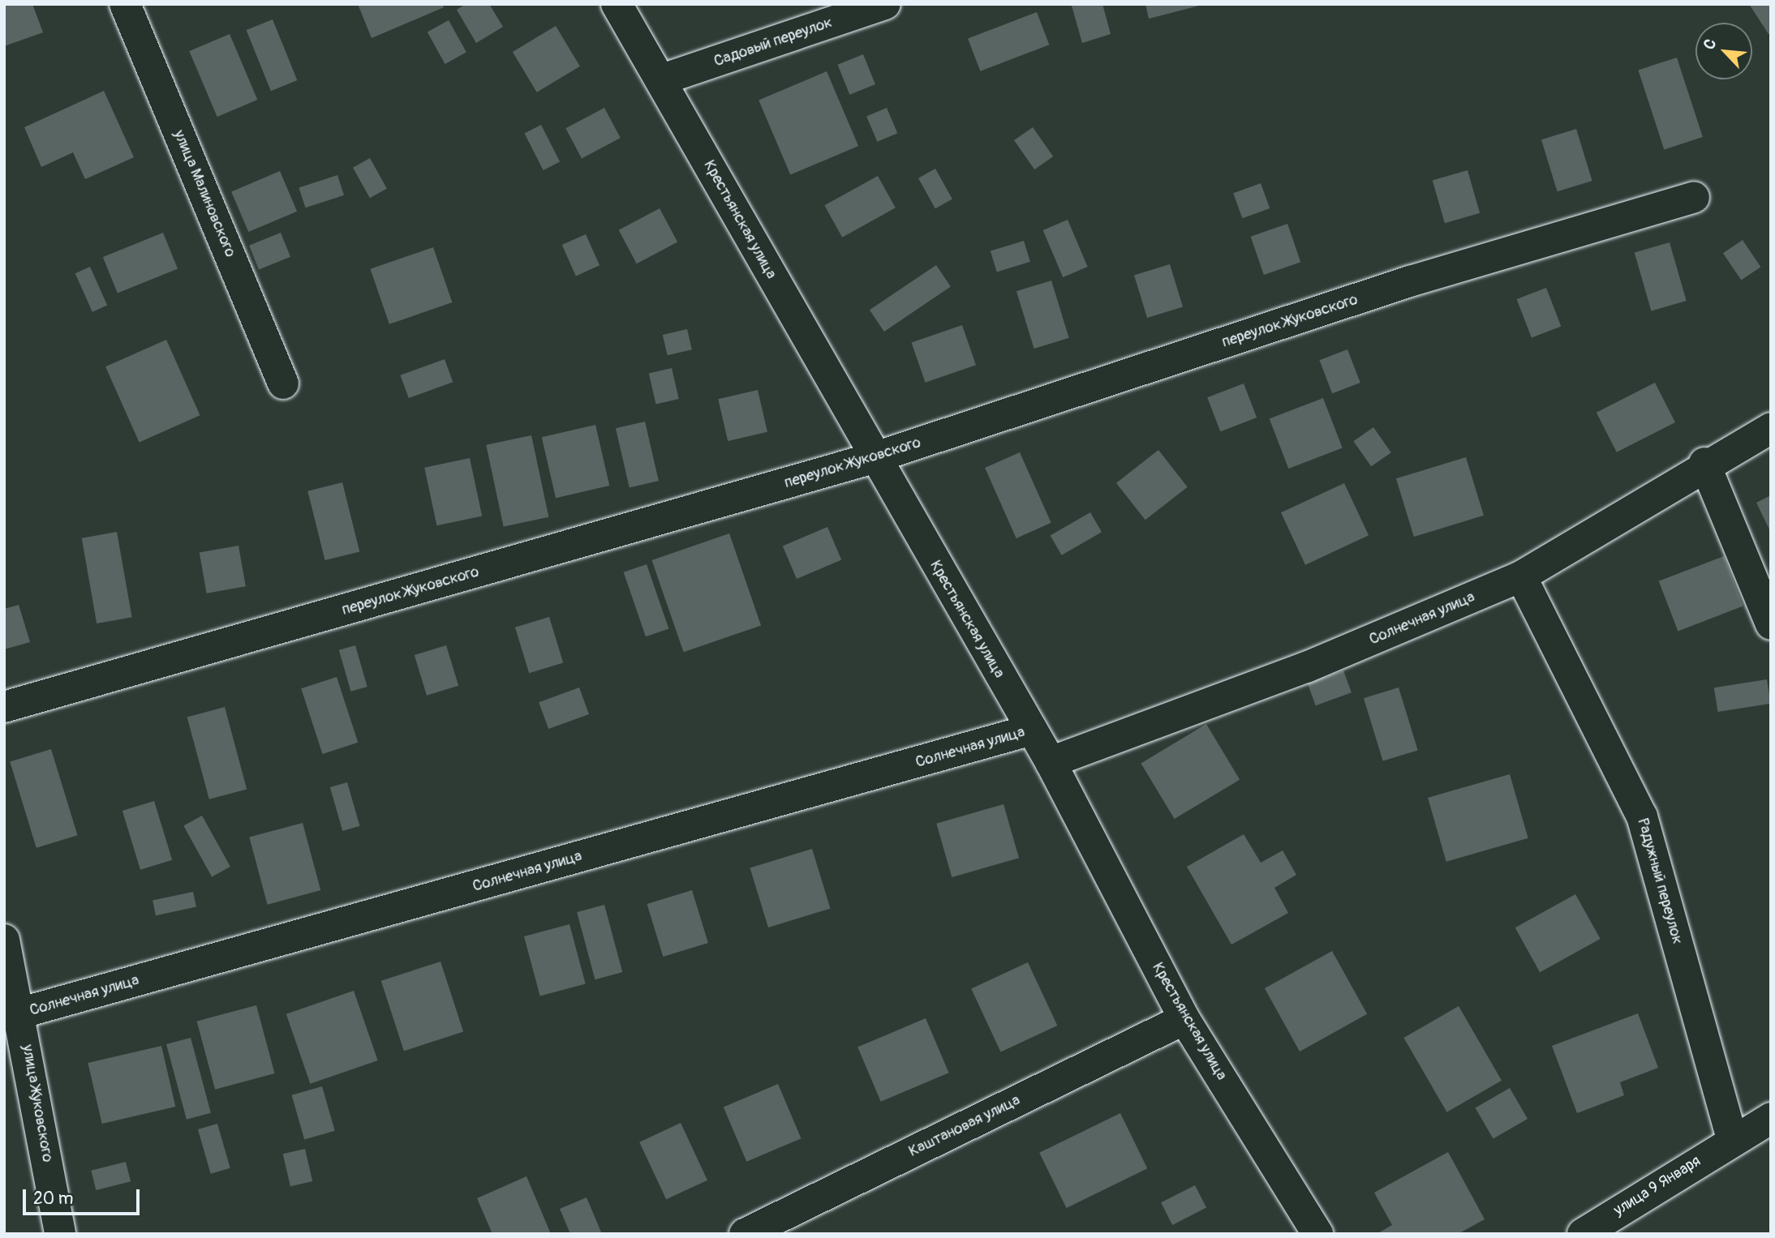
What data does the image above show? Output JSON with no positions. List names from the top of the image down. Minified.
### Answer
{"streets":{"street":["Садовый переулок","улица Малиновского","Крестьянская улица","переулок Жуковского","Солнечная улица","Радужный переулок","улица Жуковского","Каштановая улица","улица 9 Января"]},"crossings":[["Садовый переулок","Крестьянская улица"],["Крестьянская улица","переулок Жуковского"],["Крестьянская улица","Солнечная улица"],["Крестьянская улица","Каштановая улица"],["Солнечная улица","Радужный переулок"],["Солнечная улица","улица Жуковского"],["Радужный переулок","улица 9 Января"]],"scale_bar":"20 m","north":"top left"}
